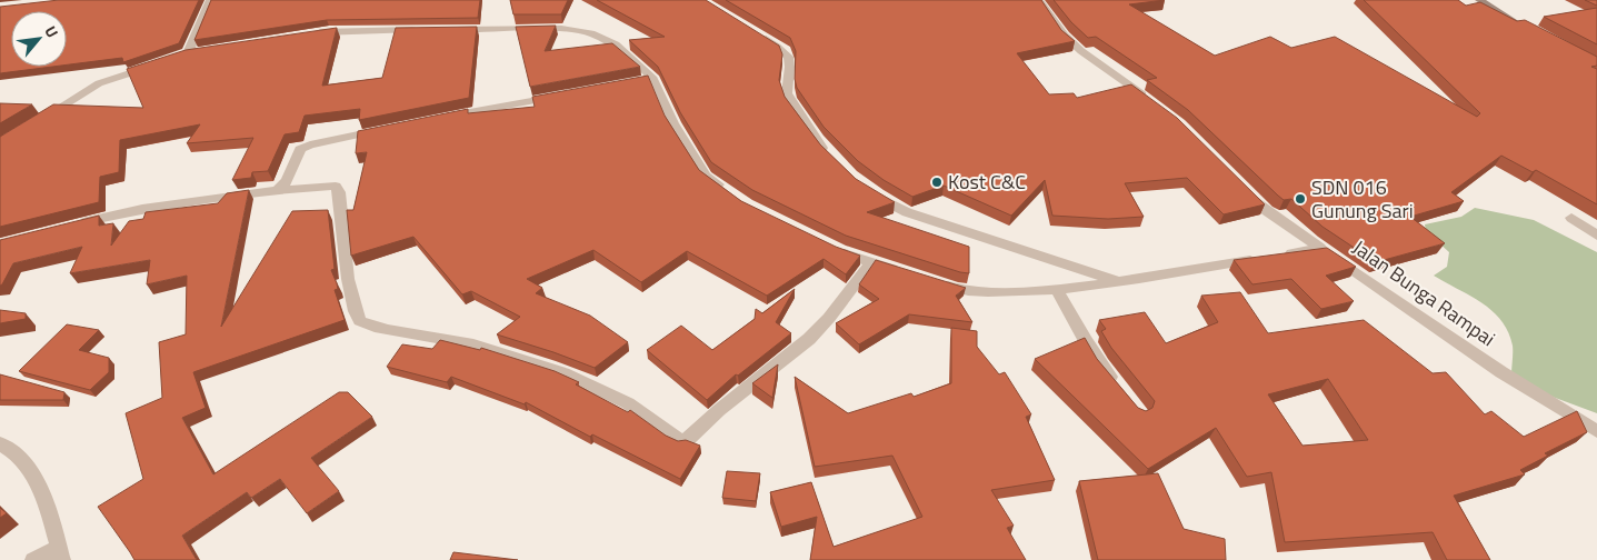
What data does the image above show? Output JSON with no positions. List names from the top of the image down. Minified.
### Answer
{"streets":{"street":["Jalan Bunga Rampai"]},"places":["Kost C&C","SDN 016 Gunung Sari"],"north":"top right"}
